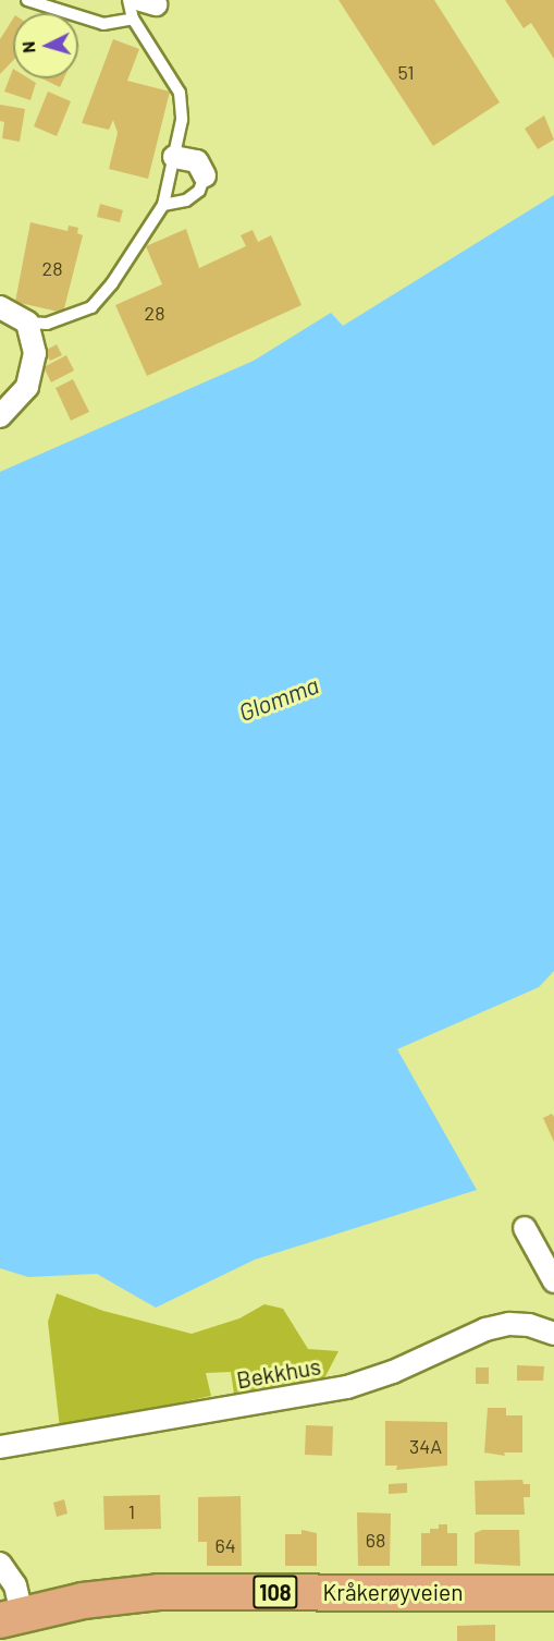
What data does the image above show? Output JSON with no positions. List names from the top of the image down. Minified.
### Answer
{"streets":{"main road":["108","Kråkerøyveien"],"street":["Bekkhus"]},"water":["Glomma"],"house_numbers":["51","28","28","34A","1","68","64"],"north":"left"}
